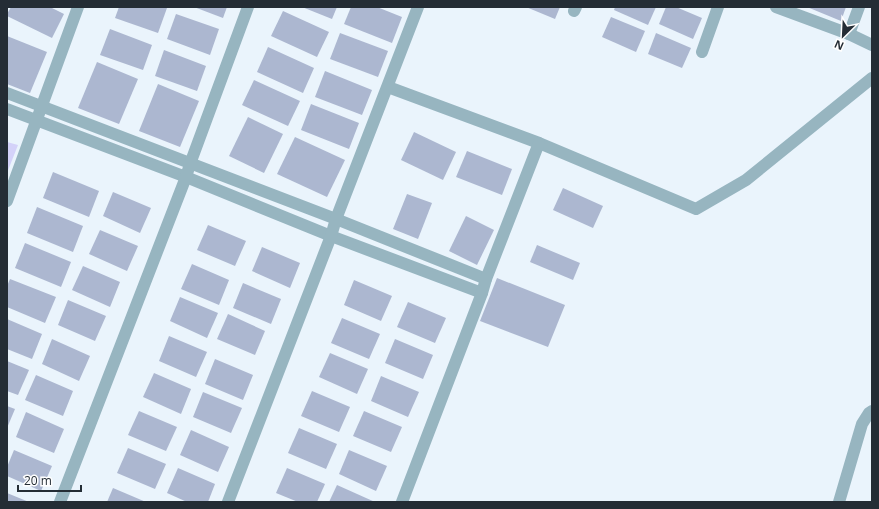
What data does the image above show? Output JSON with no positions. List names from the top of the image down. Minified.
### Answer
{"scale_bar":"20 m","north":"bottom left"}
